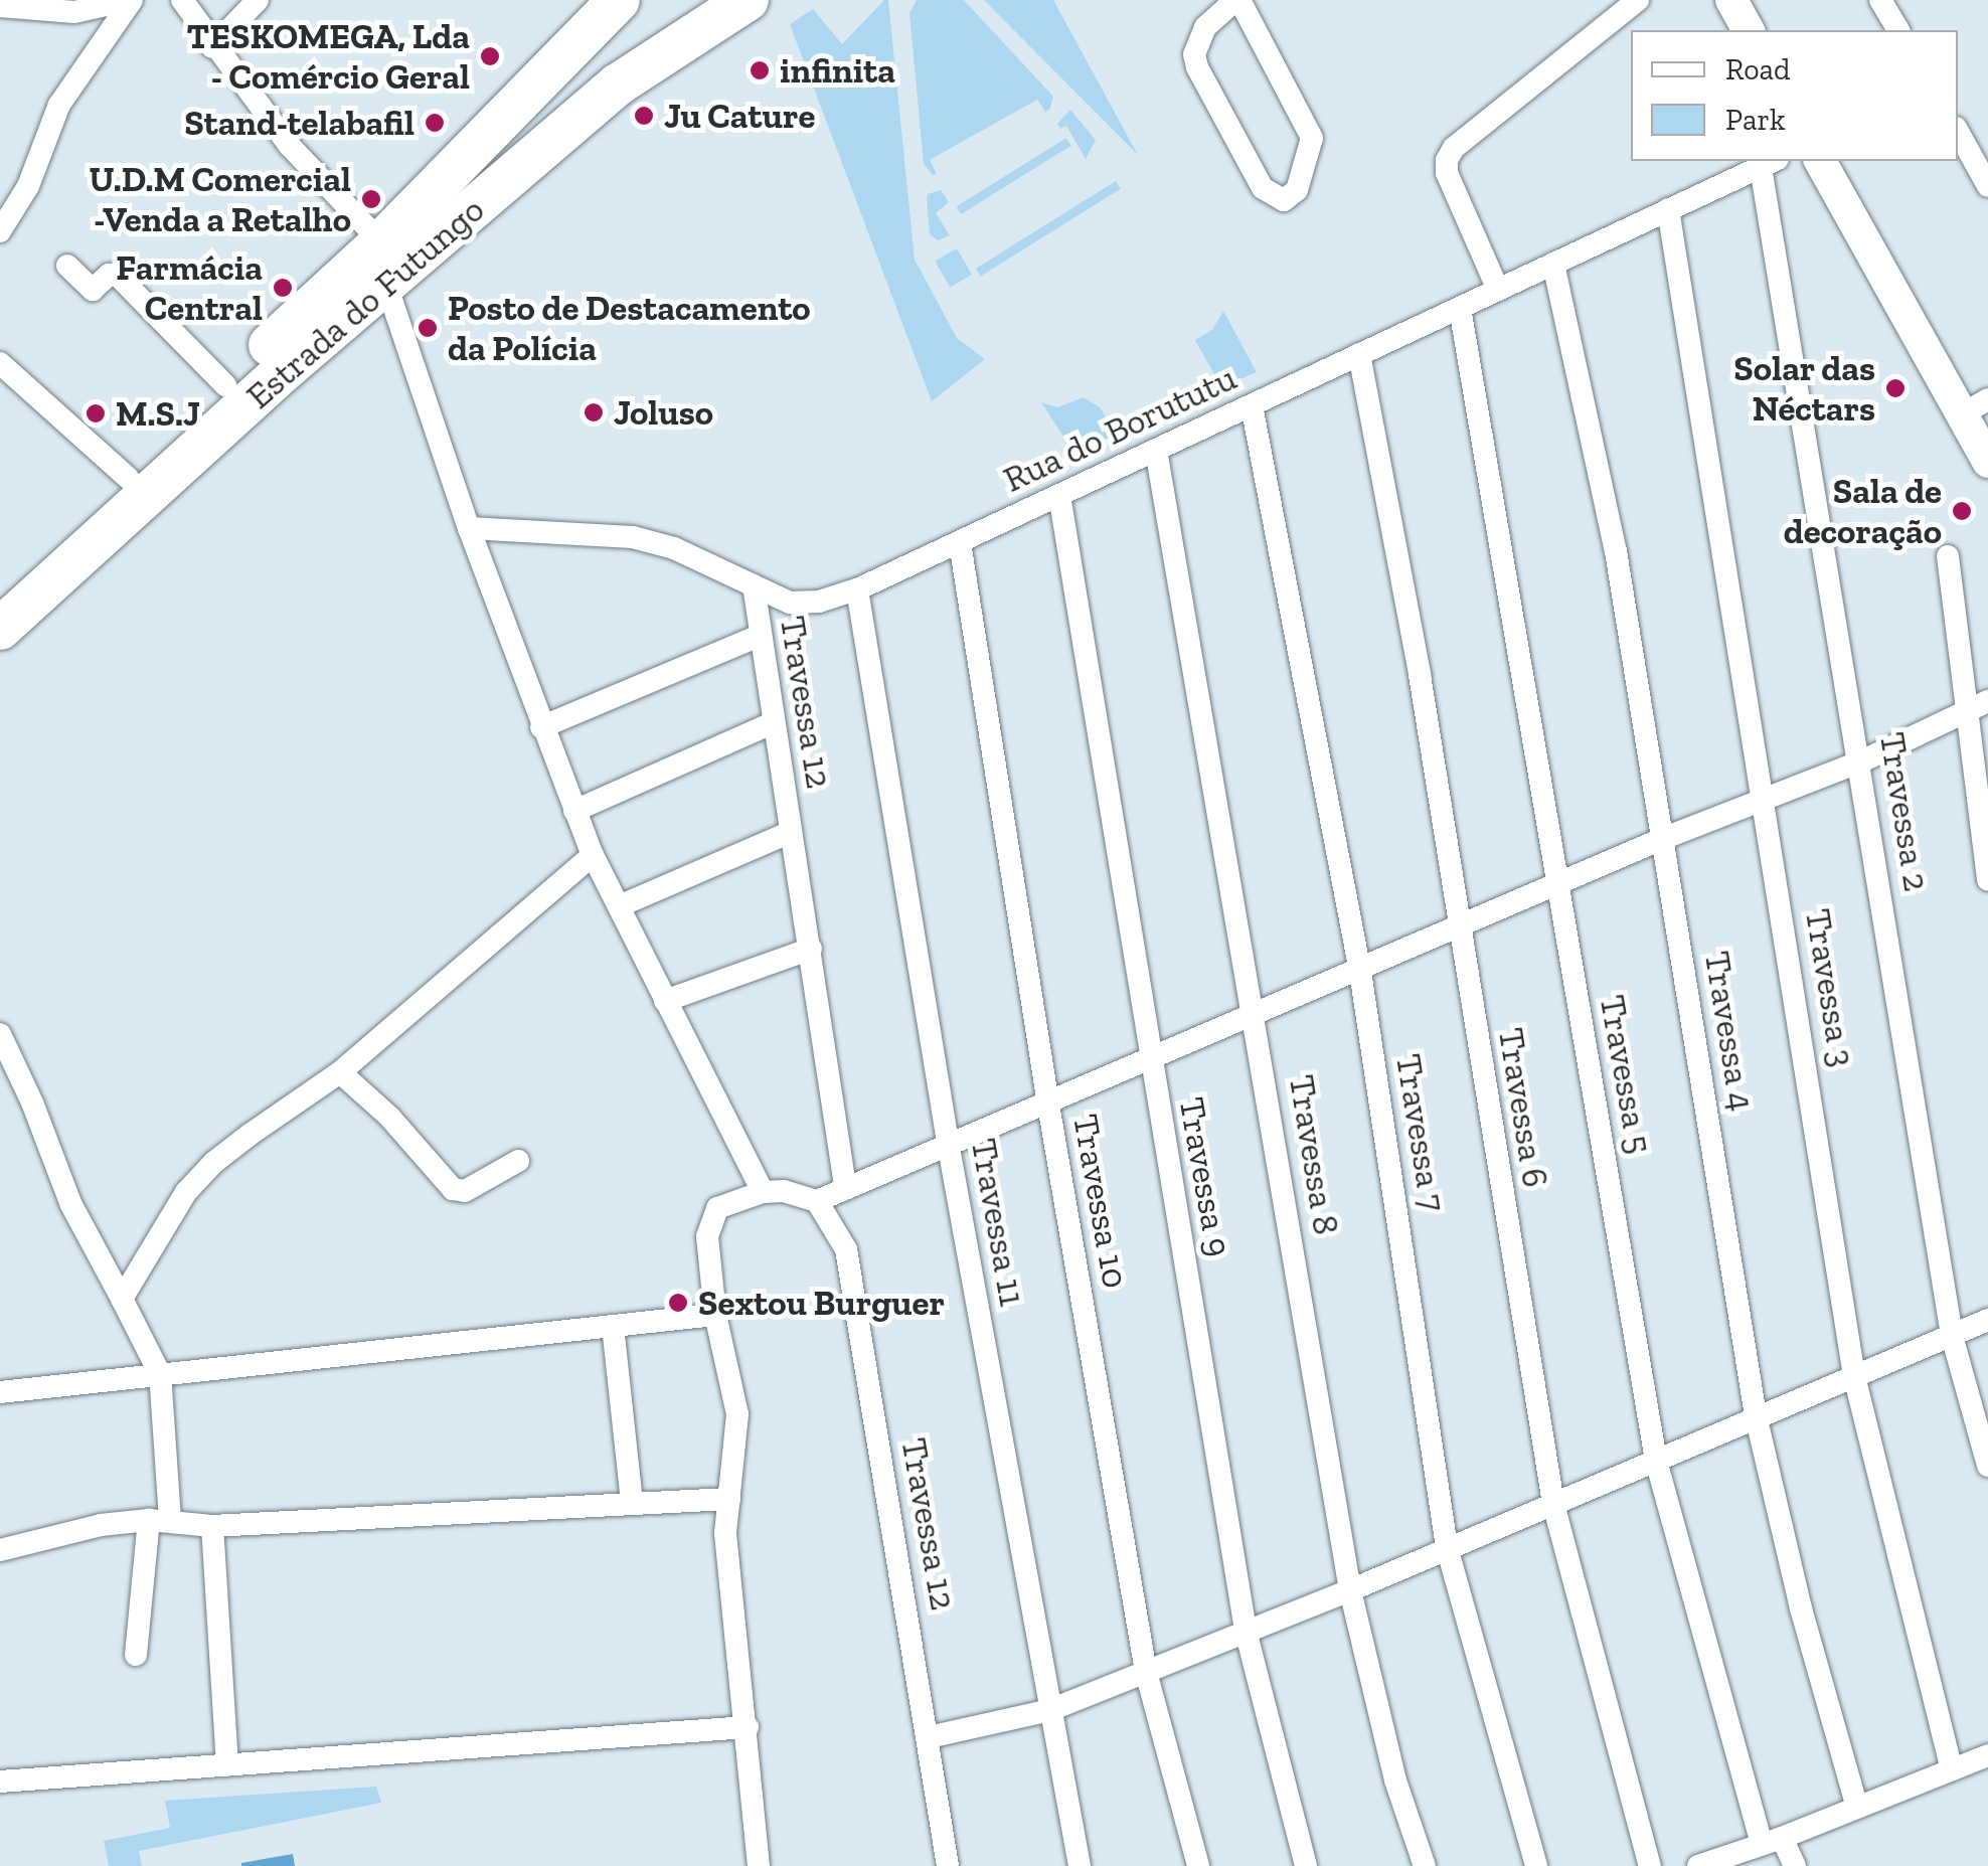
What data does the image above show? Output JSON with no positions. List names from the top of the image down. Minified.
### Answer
{"streets":{"highway":["Estrada do Futungo"],"street":["Rua do Borututu","Travessa 12","Travessa 2","Travessa 3","Travessa 4","Travessa 5","Travessa 6","Travessa 7","Travessa 8","Travessa 9","Travessa 10","Travessa 11"]},"crossings":[["Rua do Borututu","Travessa 12"],["Rua do Borututu","Travessa 2"],["Rua do Borututu","Travessa 3"],["Rua do Borututu","Travessa 4"],["Rua do Borututu","Travessa 5"],["Rua do Borututu","Travessa 6"],["Rua do Borututu","Travessa 7"],["Rua do Borututu","Travessa 8"],["Rua do Borututu","Travessa 9"],["Rua do Borututu","Travessa 10"],["Rua do Borututu","Travessa 11"]],"places":["TESKOMEGA, Lda - Comércio Geral","infinita","Ju Cature","Stand-telabafil","U.D.M Comercial -Venda a Retalho","Farmácia Central","Posto de Destacamento da Polícia","Solar das Néctars","Joluso","M.S.J","Sala de decoração","Sextou Burguer"],"legend":["Road","Park"]}
